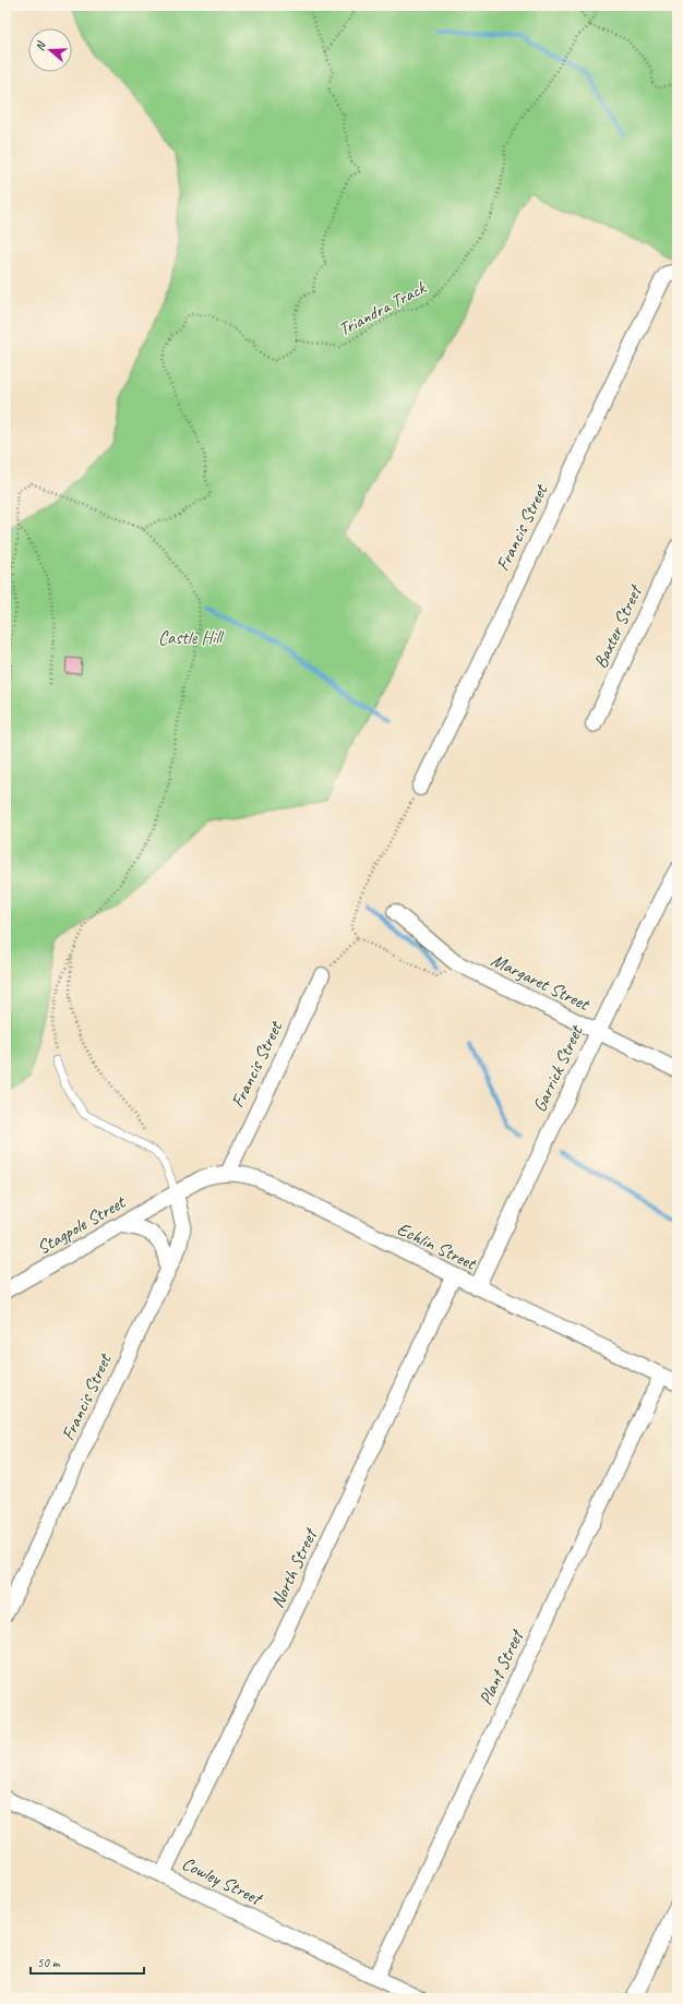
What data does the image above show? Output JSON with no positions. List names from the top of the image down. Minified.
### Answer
{"streets":{"street":["Francis Street","Baxter Street","Margaret Street","Garrick Street","Stagpole Street","Echlin Street","North Street","Plant Street","Cowley Street"],"path":["Triandra Track"]},"crossings":[["Francis Street","Stagpole Street"],["Francis Street","Echlin Street"],["Margaret Street","Garrick Street"],["Garrick Street","Echlin Street"],["Stagpole Street","Echlin Street"],["Echlin Street","North Street"],["Echlin Street","Plant Street"],["North Street","Cowley Street"],["Plant Street","Cowley Street"]],"parks":["Castle Hill"],"scale_bar":"50 m","north":"left"}
